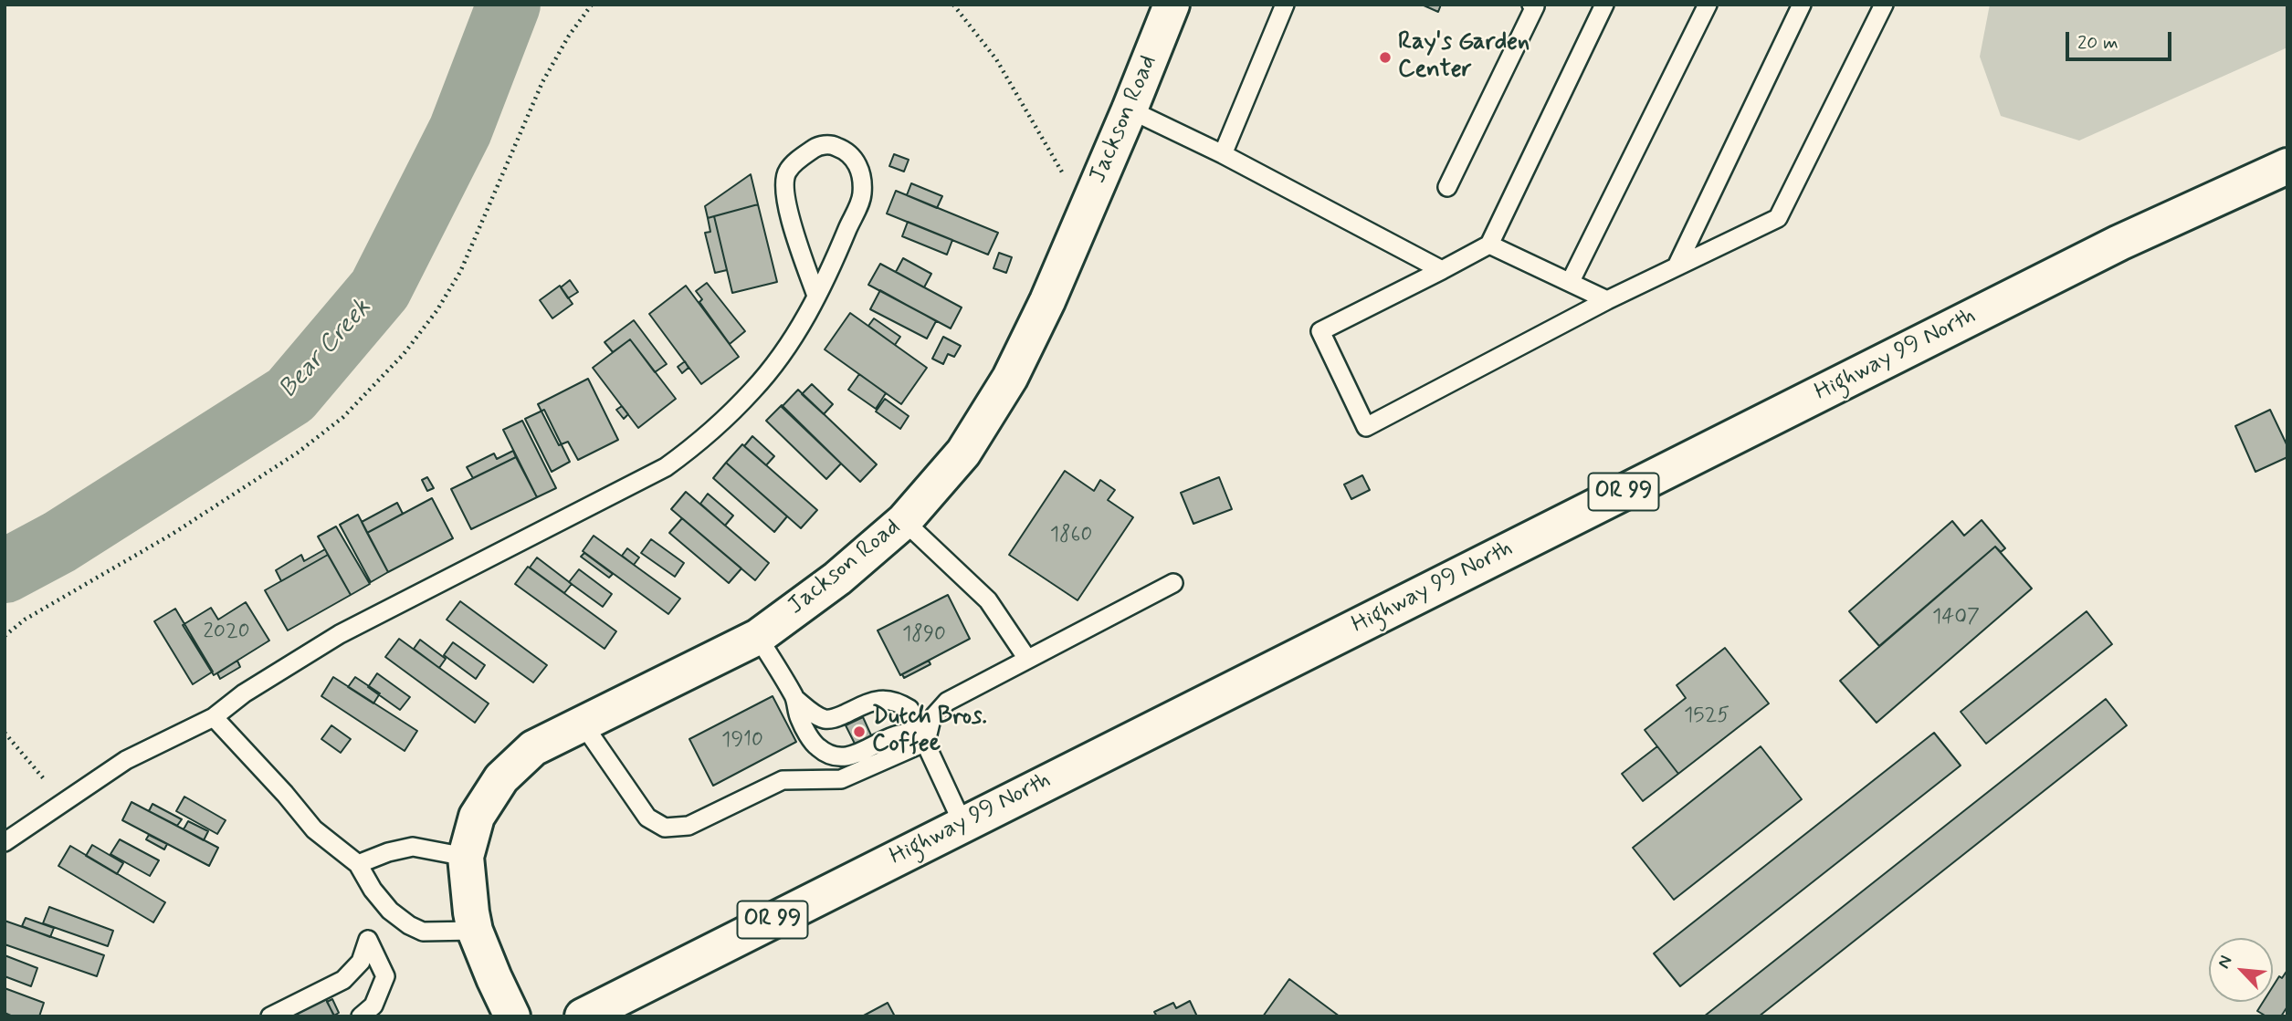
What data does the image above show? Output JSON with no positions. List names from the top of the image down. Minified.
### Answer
{"streets":{"main road":["Jackson Road","Highway 99 North","OR 99"]},"water":["Bear Creek"],"places":["Ray's Garden Center","Dutch Bros. Coffee"],"house_numbers":["1860","1407","2020","1890","1525","1910"],"scale_bar":"20 m","north":"top left"}
